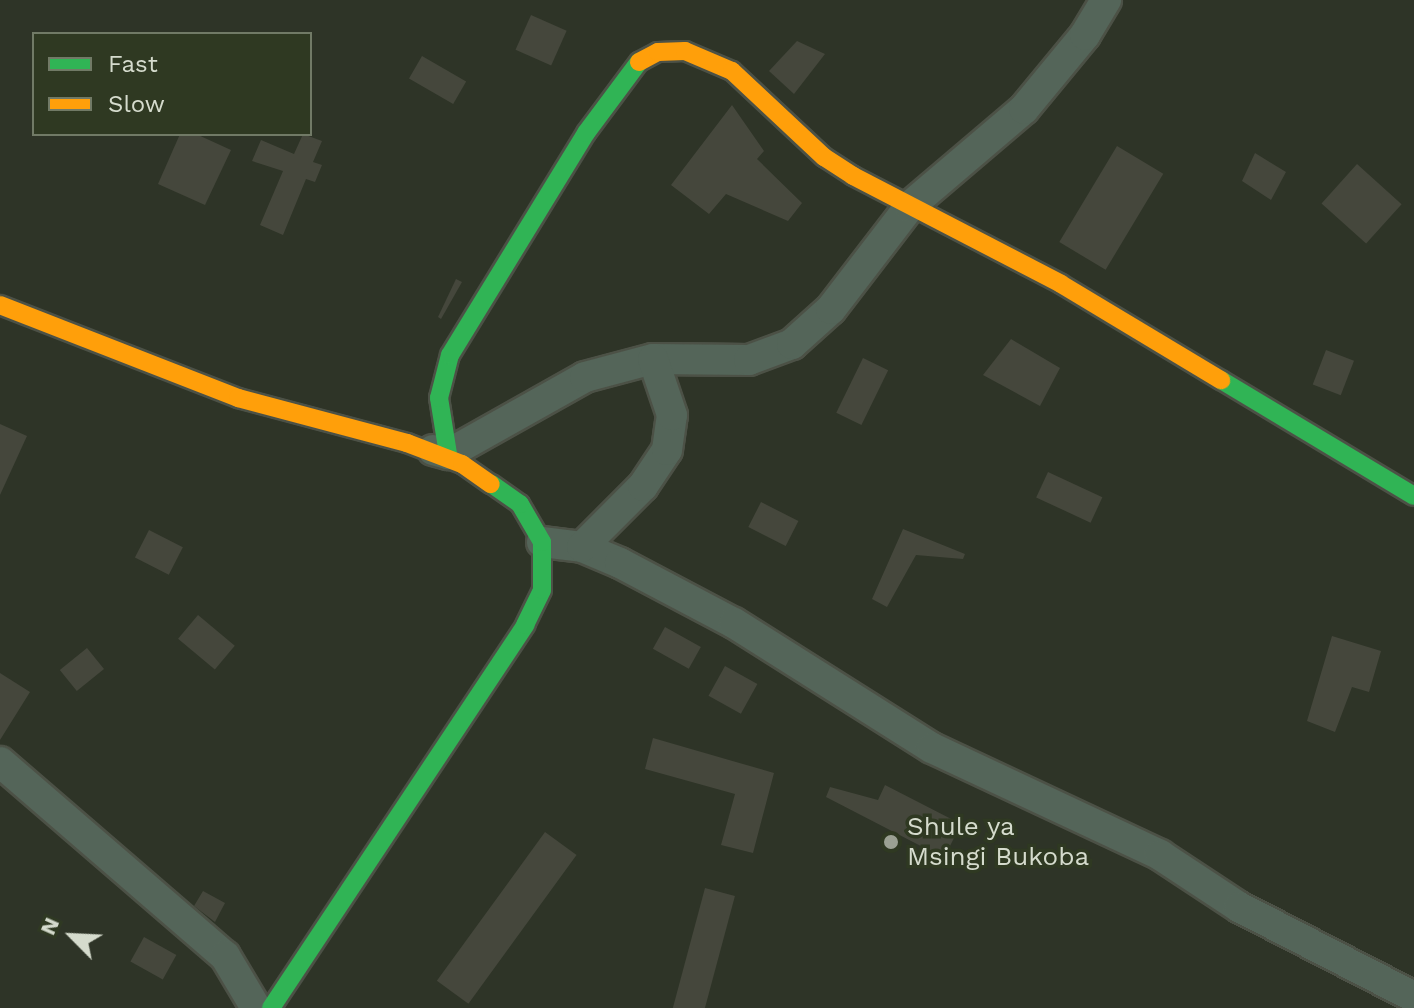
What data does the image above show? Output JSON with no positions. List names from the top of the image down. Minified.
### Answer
{"places":["Shule ya Msingi Bukoba"],"legend":["Fast","Slow"],"north":"top left"}
